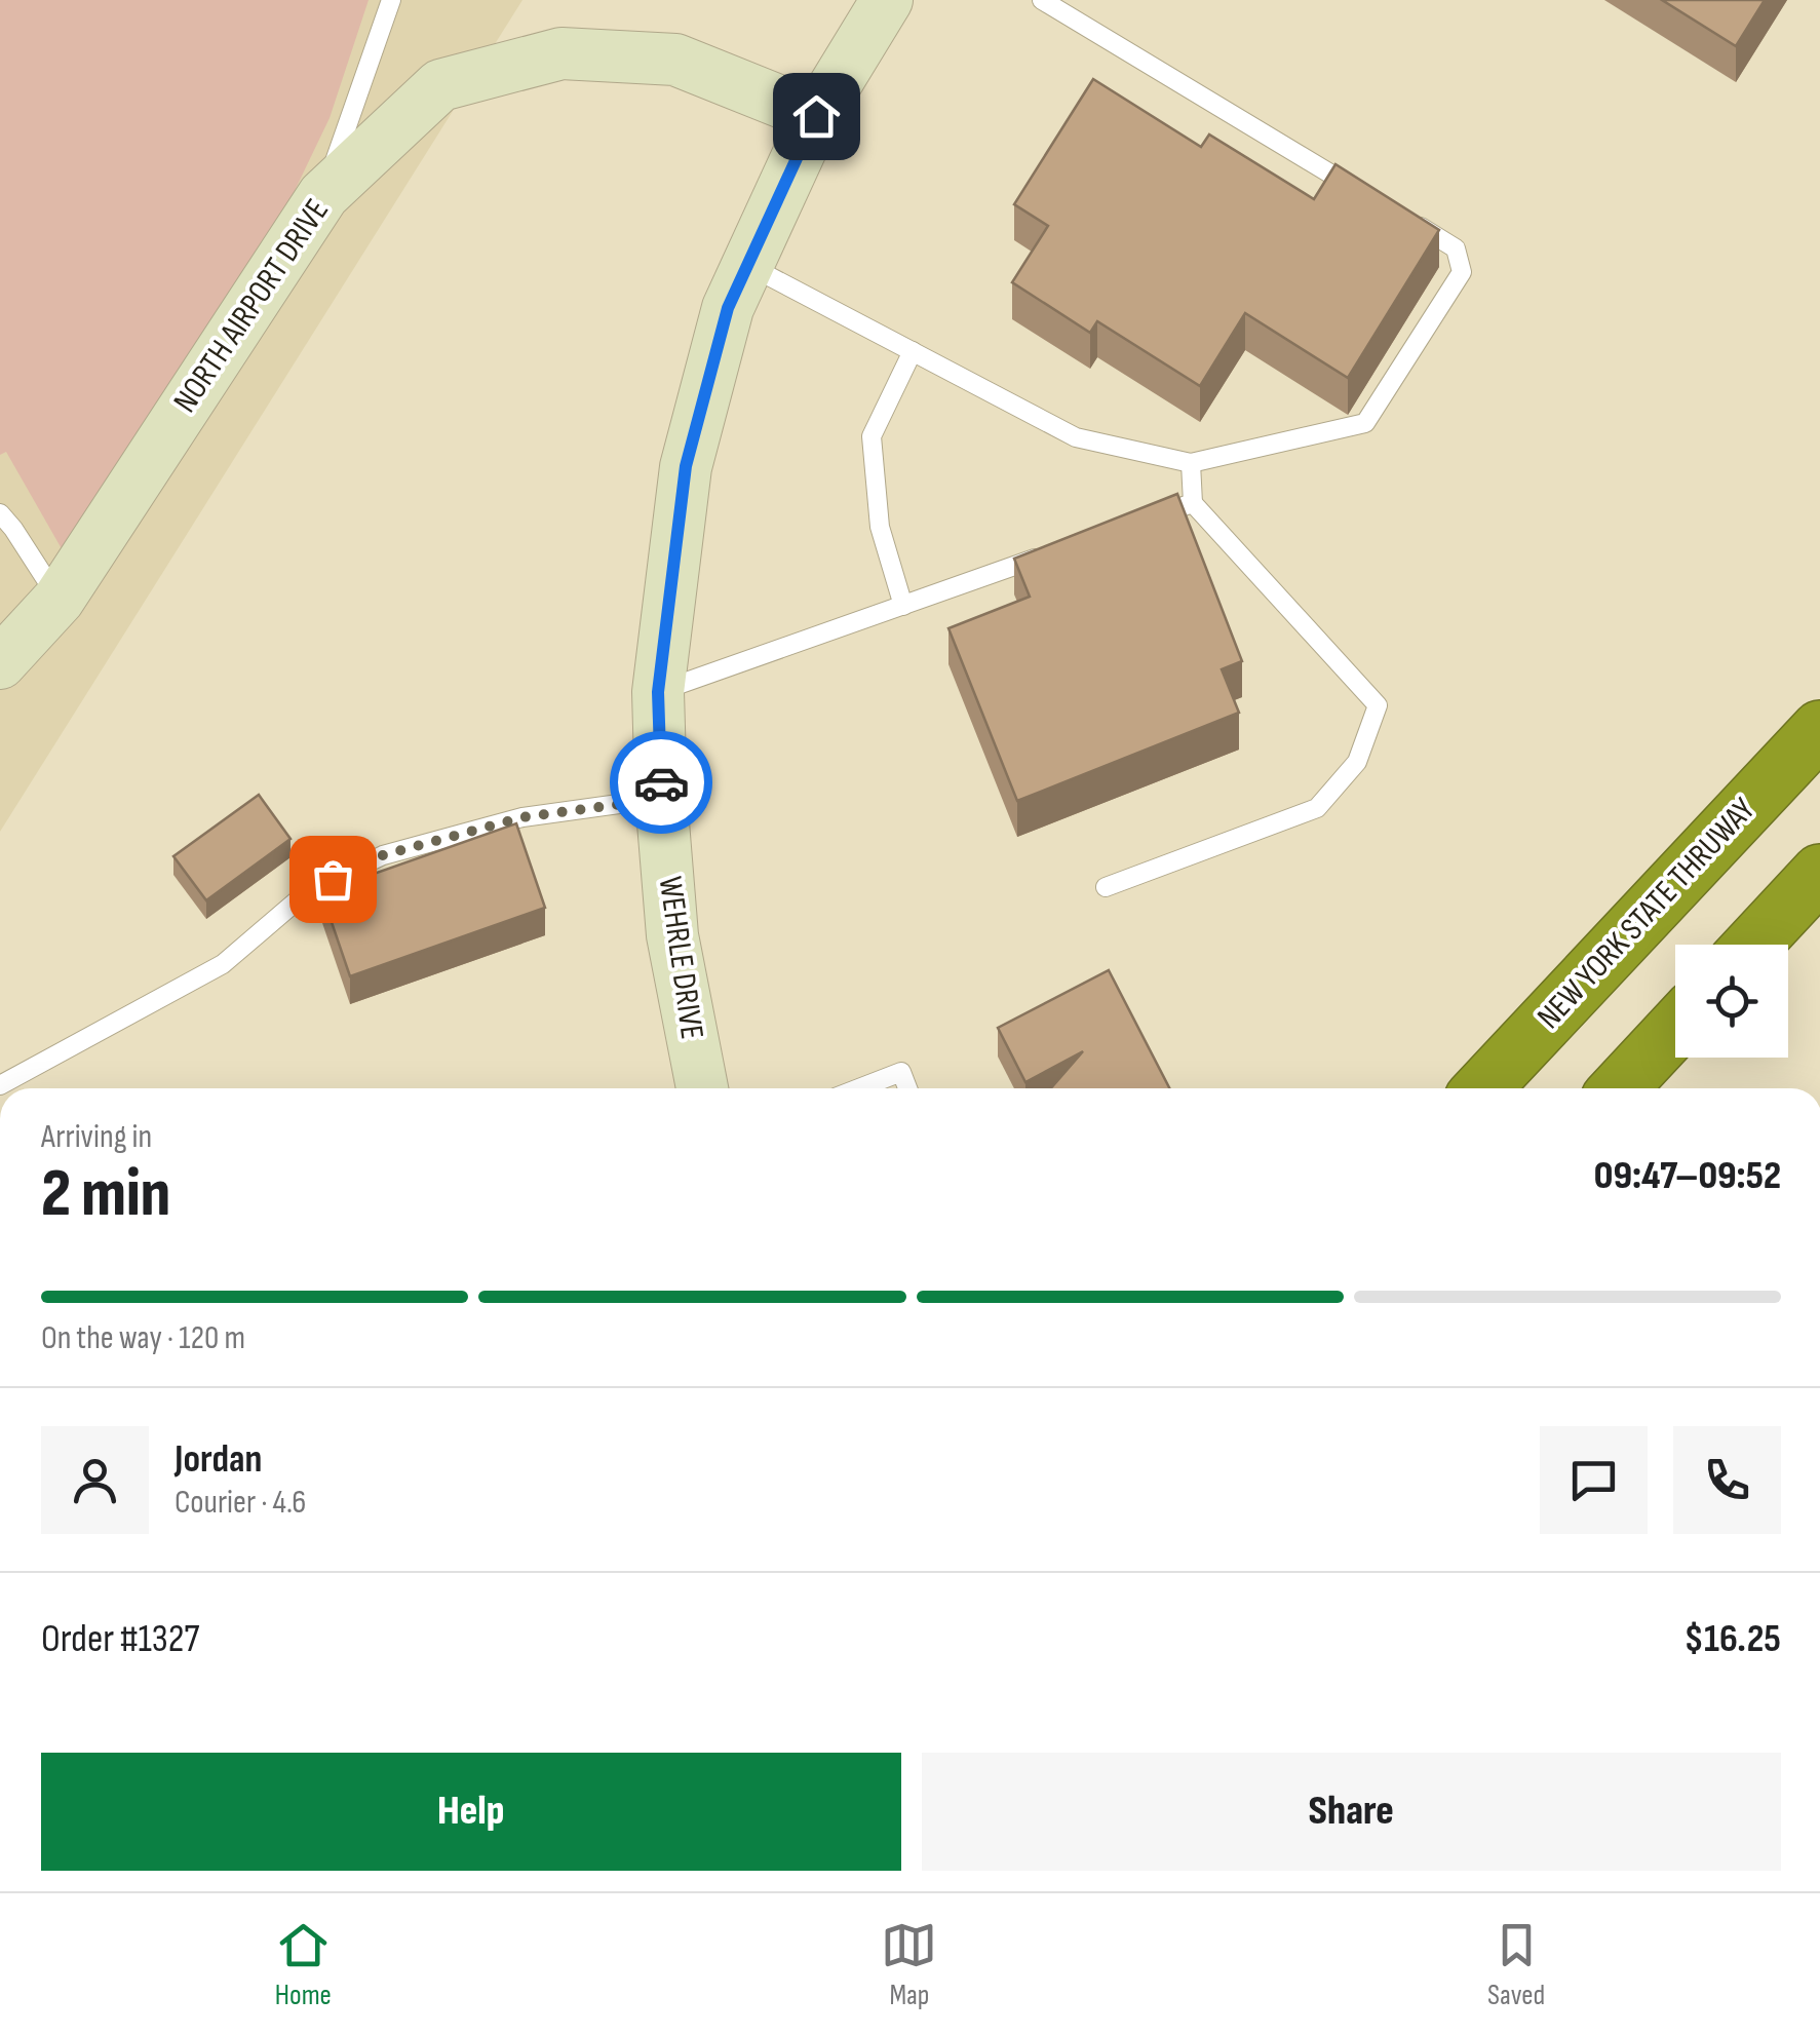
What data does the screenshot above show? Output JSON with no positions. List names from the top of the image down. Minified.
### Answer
{"streets":{"highway":["NEW YORK STATE THRUWAY"],"street":["NORTH AIRPORT DRIVE","WEHRLE DRIVE"]},"crossings":[["NORTH AIRPORT DRIVE","WEHRLE DRIVE"]],"page":{"heading":["2 min","Arriving in","09:47–09:52"],"panel":["Jordan","Courier · 4.6","Order #1327","$16.25"],"bar":"On the way · 120 m","buttons":["Help","Share"],"tabs":["Home","Map","Saved"]}}
